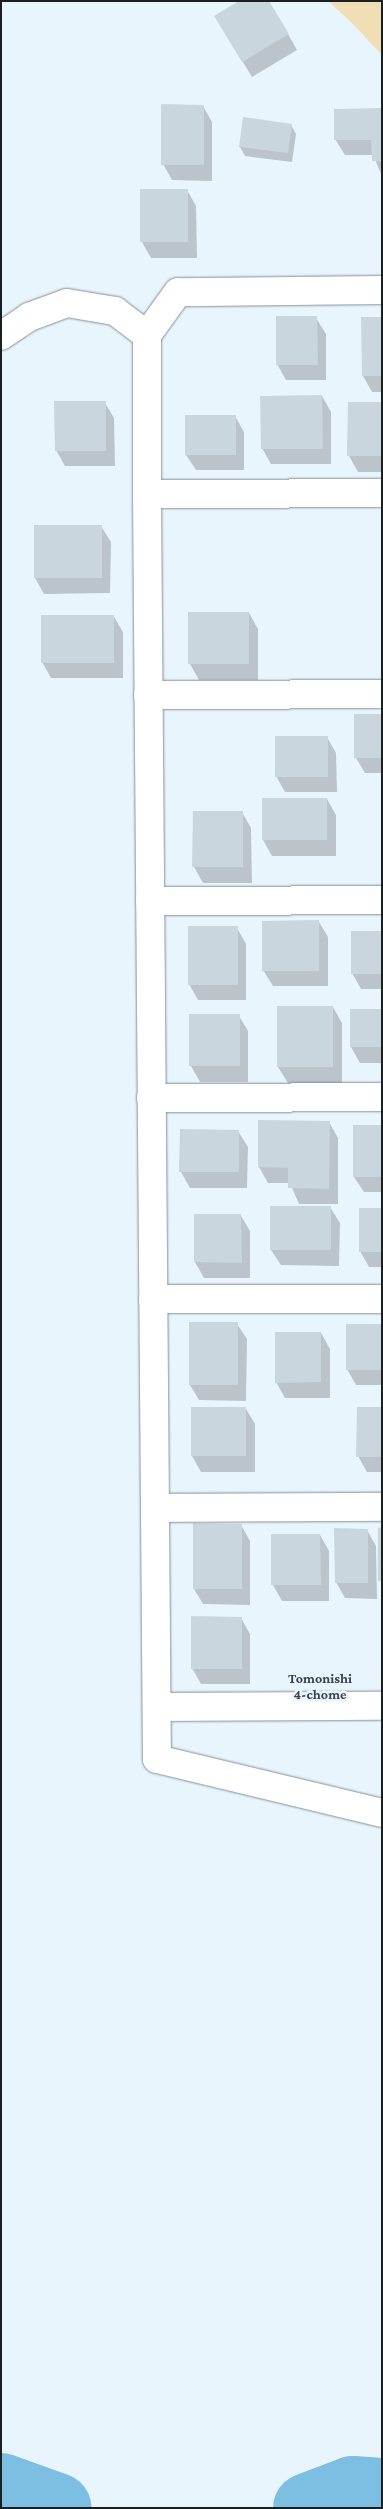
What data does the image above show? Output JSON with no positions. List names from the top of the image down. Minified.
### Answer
{"districts":["Tomonishi 4-chome"]}
